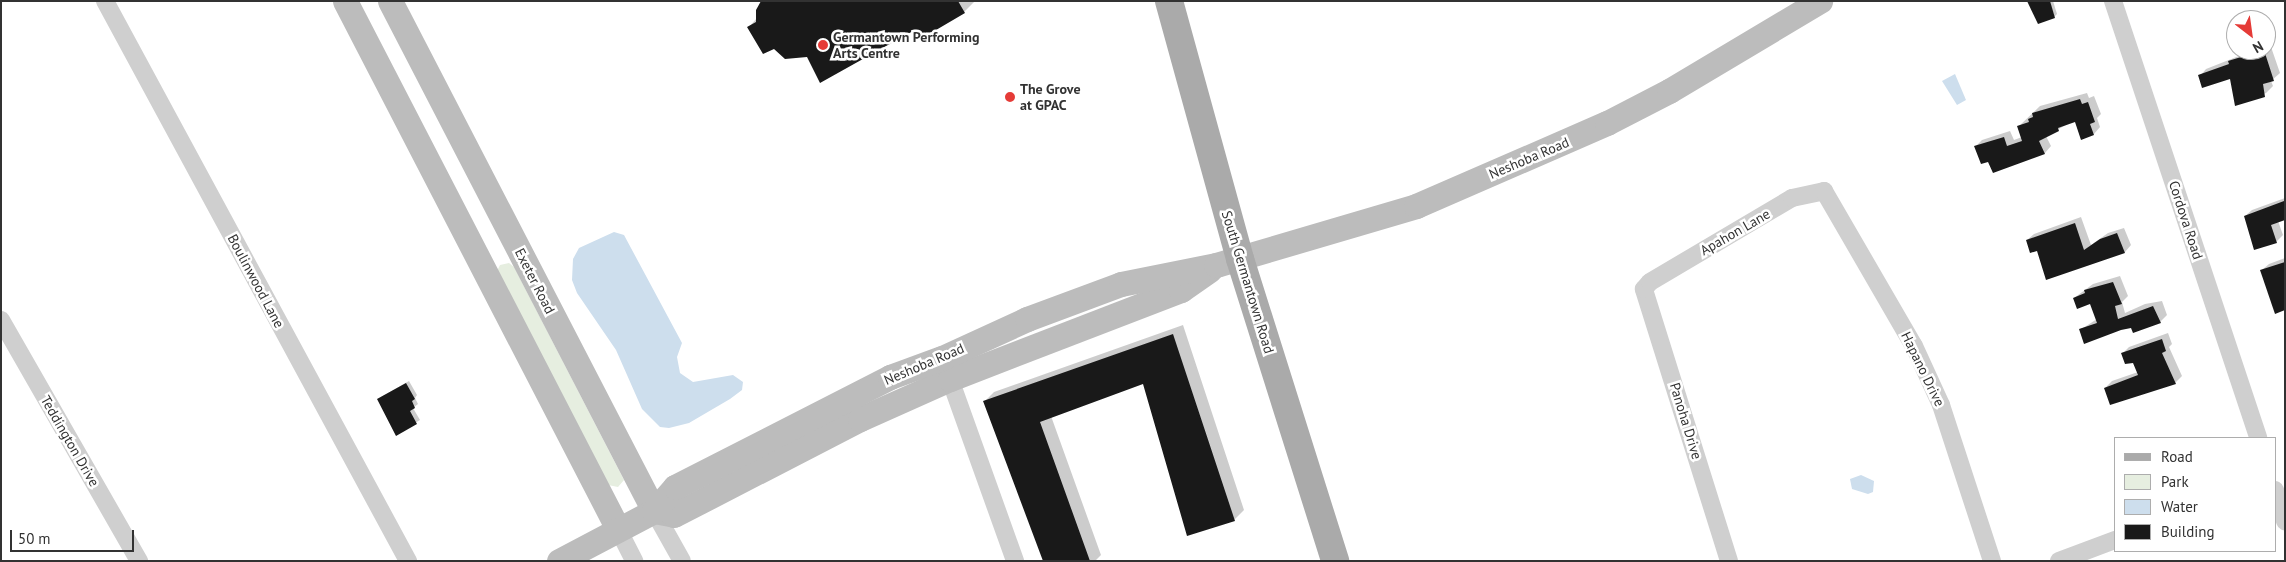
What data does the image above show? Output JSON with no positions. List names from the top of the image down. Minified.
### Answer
{"streets":{"main road":["South Germantown Road"],"street":["Neshoba Road","Cordova Road","Apahon Lane","Boulinwood Lane","Exeter Road","Hapano Drive","Panoha Drive","Teddington Drive"]},"crossings":[["Neshoba Road","Exeter Road"],["Neshoba Road","South Germantown Road"],["Apahon Lane","Hapano Drive"],["Apahon Lane","Panoha Drive"]],"places":["Germantown Performing Arts Centre","The Grove at GPAC"],"legend":["Road","Park","Water","Building"],"scale_bar":"50 m","north":"bottom right"}
